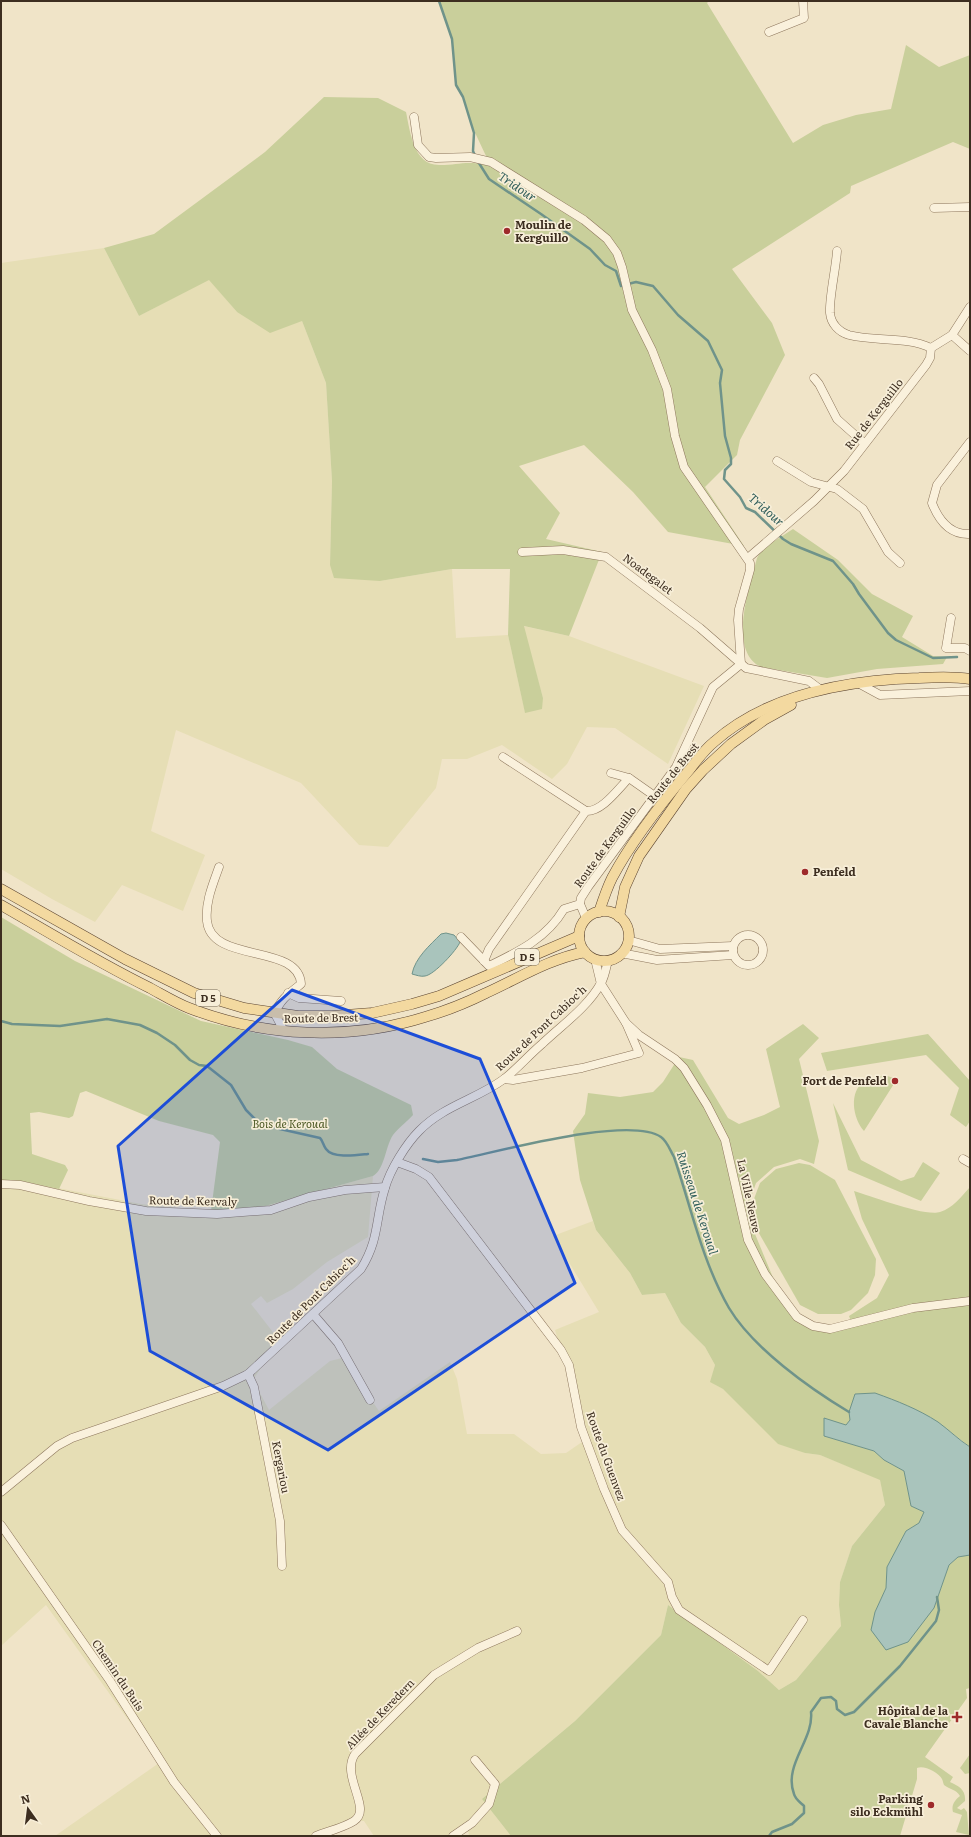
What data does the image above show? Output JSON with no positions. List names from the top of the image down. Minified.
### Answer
{"streets":{"main road":["Route de Brest","D 5"],"street":["Rue de Kerguillo","Noadegalet","Route de Kerguillo","Route de Pont Cabioc'h","La Ville Neuve","Route de Kervaly","Route du Guenvez","Kergariou","Chemin du Buis","Allée de Keredern"]},"crossings":[["Noadegalet","Route de Kerguillo"],["Route de Brest","Route de Pont Cabioc'h"],["Route de Pont Cabioc'h","Route de Kervaly"],["Route de Pont Cabioc'h","Route du Guenvez"],["Route de Pont Cabioc'h","Kergariou"]],"water":["Tridour","Ruisseau de Keroual"],"parks":["Bois de Keroual"],"places":{"other":["Moulin de Kerguillo","Penfeld","Fort de Penfeld","Parking silo Eckmühl"],"health":["Hôpital de la Cavale Blanche"]},"north":"top"}
